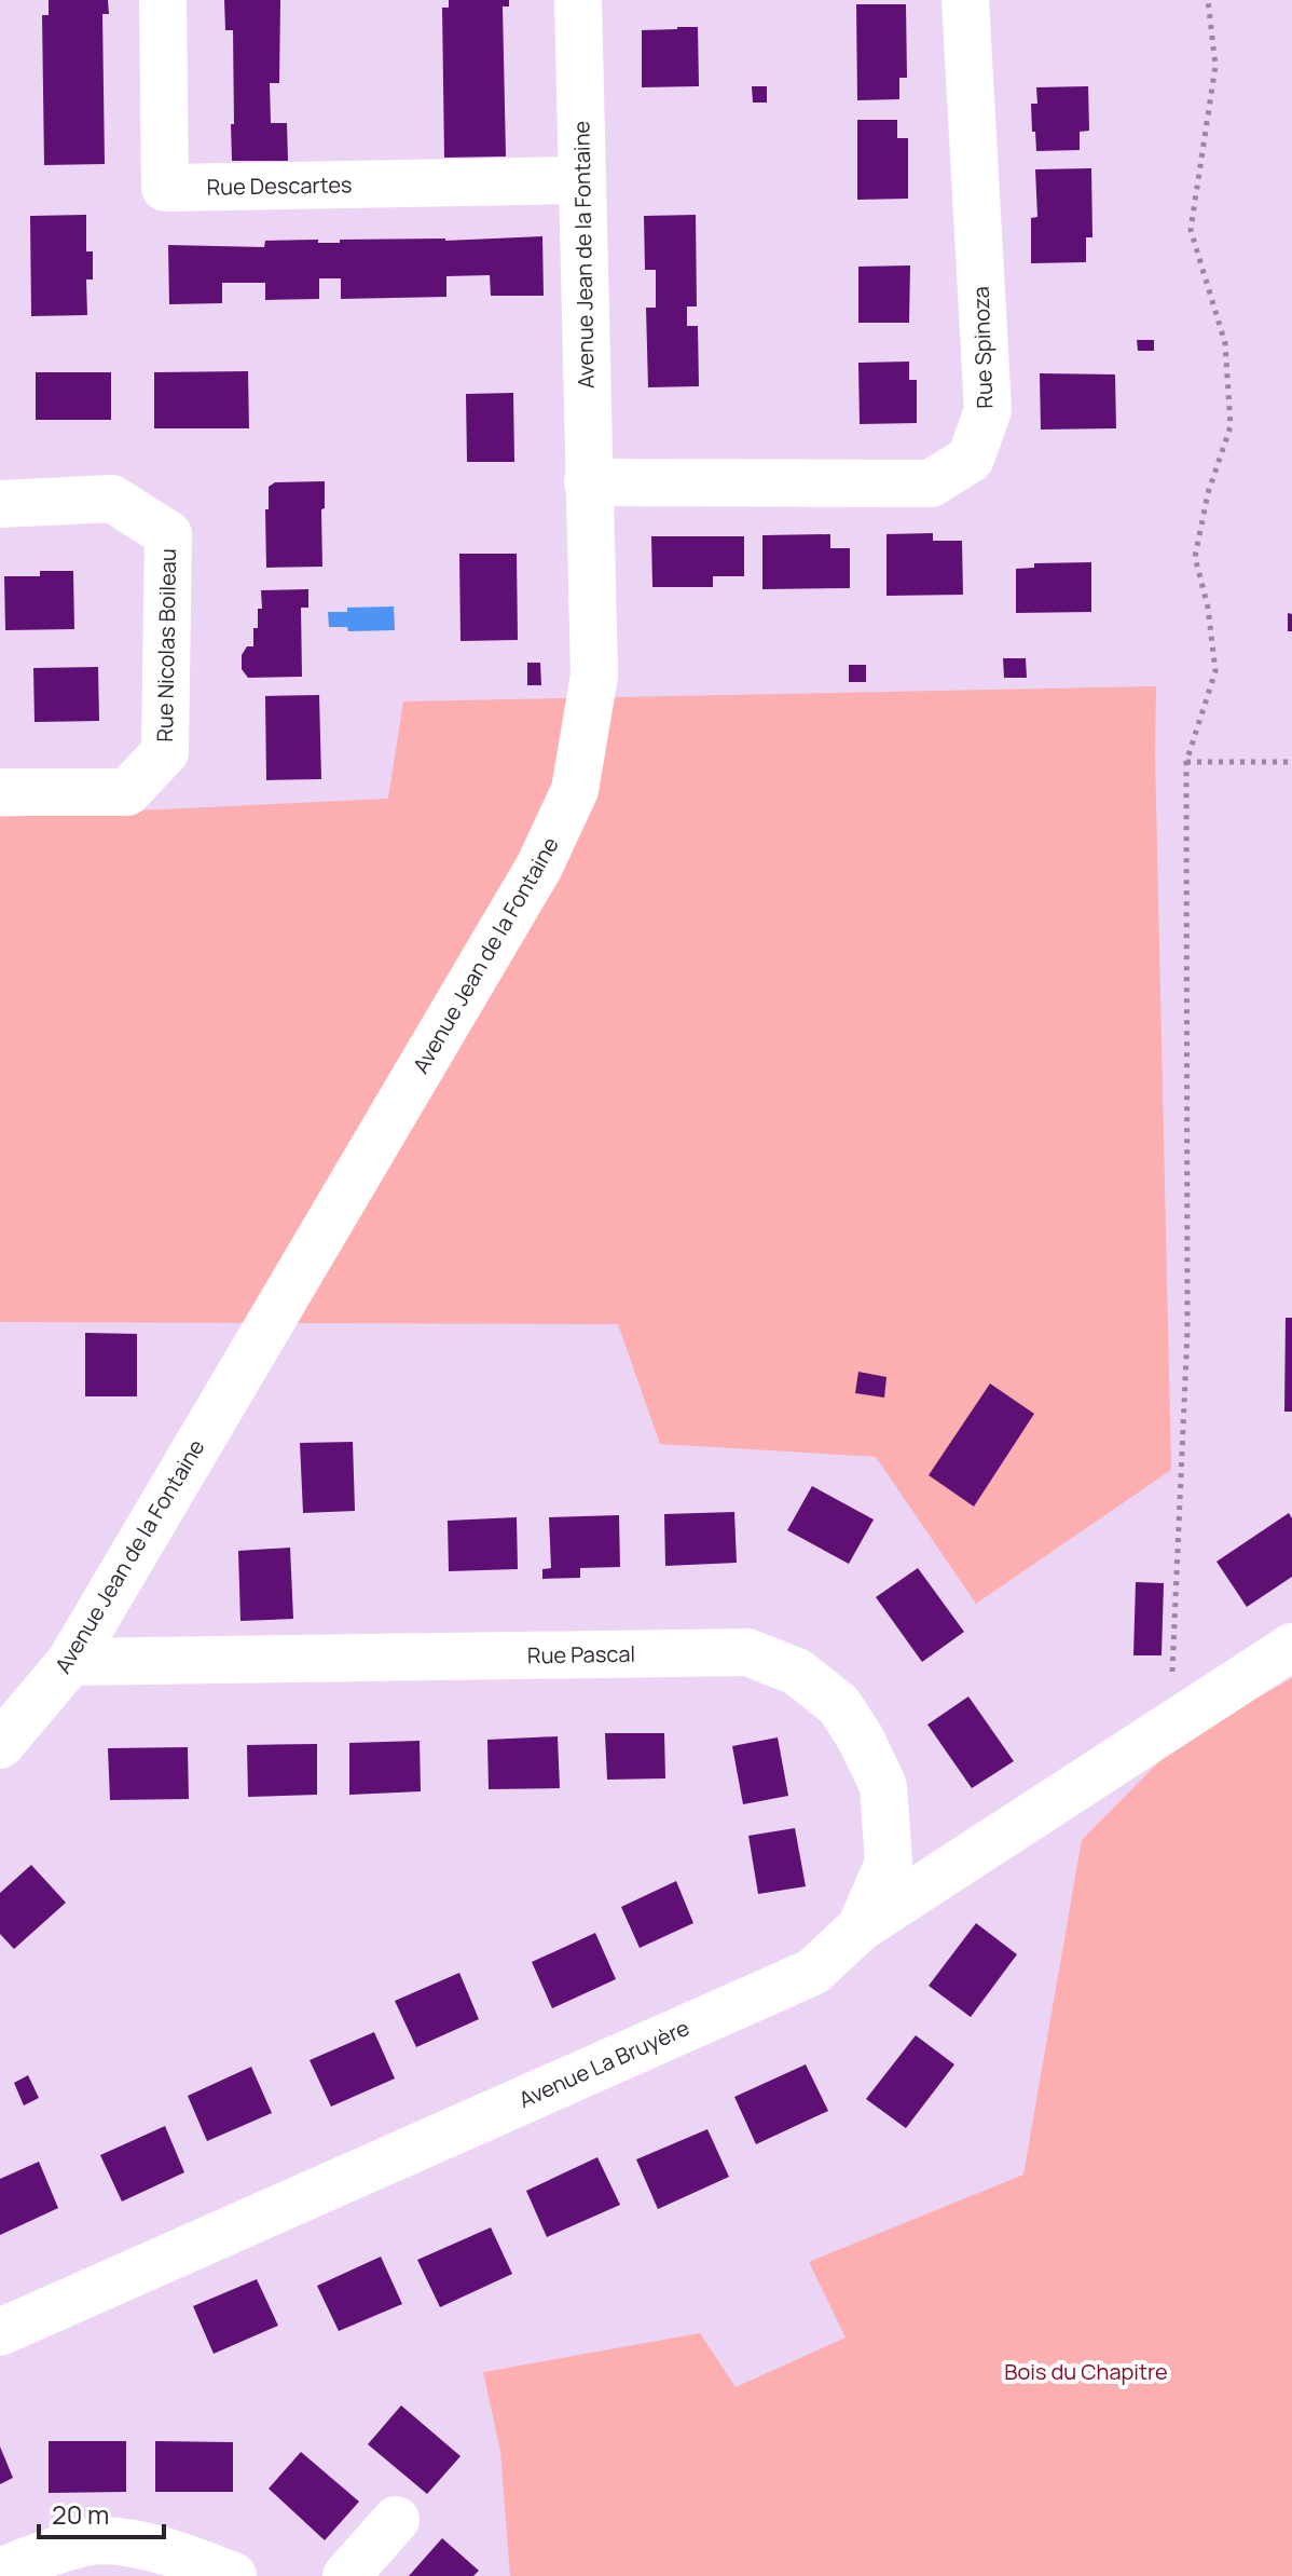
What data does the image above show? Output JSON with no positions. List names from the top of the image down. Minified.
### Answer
{"streets":{"street":["Rue Descartes","Avenue Jean de la Fontaine","Rue Spinoza","Rue Nicolas Boileau","Rue Pascal","Avenue La Bruyère"]},"crossings":[["Rue Descartes","Avenue Jean de la Fontaine"],["Avenue Jean de la Fontaine","Rue Spinoza"],["Avenue Jean de la Fontaine","Rue Pascal"],["Rue Pascal","Avenue La Bruyère"]],"parks":["Bois du Chapitre"],"scale_bar":"20 m"}
